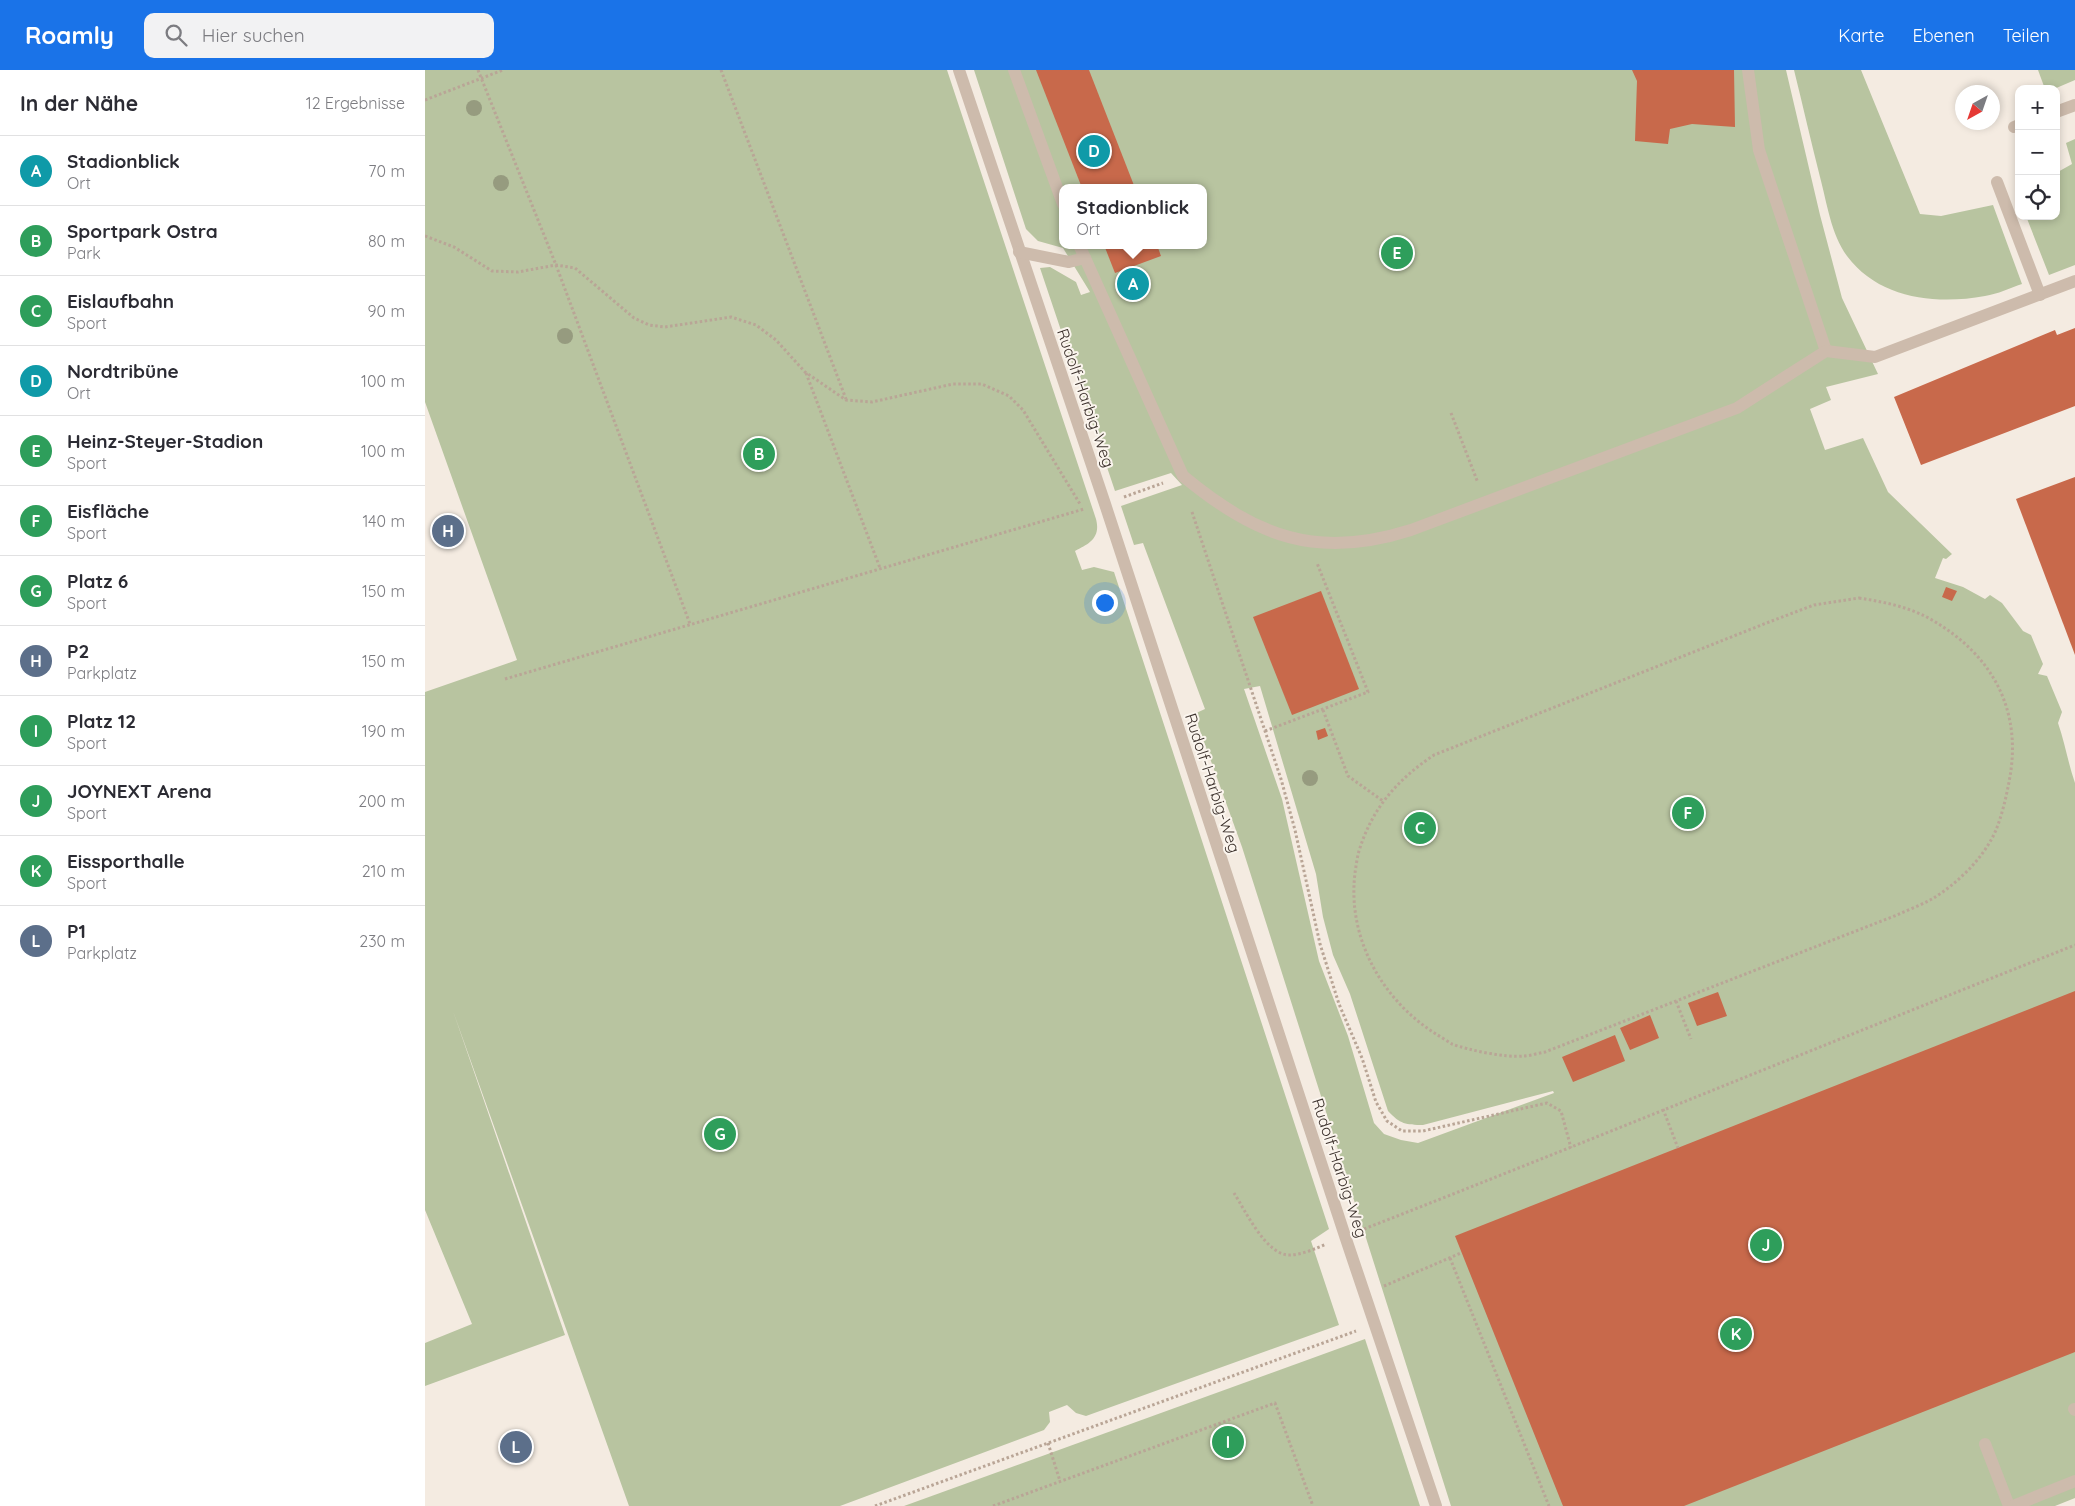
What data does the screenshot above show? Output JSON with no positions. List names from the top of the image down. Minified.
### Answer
{"streets":{"lane":["Rudolf-Harbig-Weg"]},"north":"bottom left","page":{"header":"Roamly","search":"Hier suchen","nav":["Karte","Ebenen","Teilen"],"heading":["In der Nähe","12 Ergebnisse"],"map_buttons":["+","−"],"pins":["D","E","A","B","H","F","C","G","J","K","I","L"],"list":[{"mark":"A","name":"Stadionblick","note":"Ort","value":"70 m"},{"mark":"B","name":"Sportpark Ostra","note":"Park","value":"80 m"},{"mark":"C","name":"Eislaufbahn","note":"Sport","value":"90 m"},{"mark":"D","name":"Nordtribüne","note":"Ort","value":"100 m"},{"mark":"E","name":"Heinz-Steyer-Stadion","note":"Sport","value":"100 m"},{"mark":"F","name":"Eisfläche","note":"Sport","value":"140 m"},{"mark":"G","name":"Platz 6","note":"Sport","value":"150 m"},{"mark":"H","name":"P2","note":"Parkplatz","value":"150 m"},{"mark":"I","name":"Platz 12","note":"Sport","value":"190 m"},{"mark":"J","name":"JOYNEXT Arena","note":"Sport","value":"200 m"},{"mark":"K","name":"Eissporthalle","note":"Sport","value":"210 m"},{"mark":"L","name":"P1","note":"Parkplatz","value":"230 m"}],"popup":["Stadionblick","Ort"]}}
